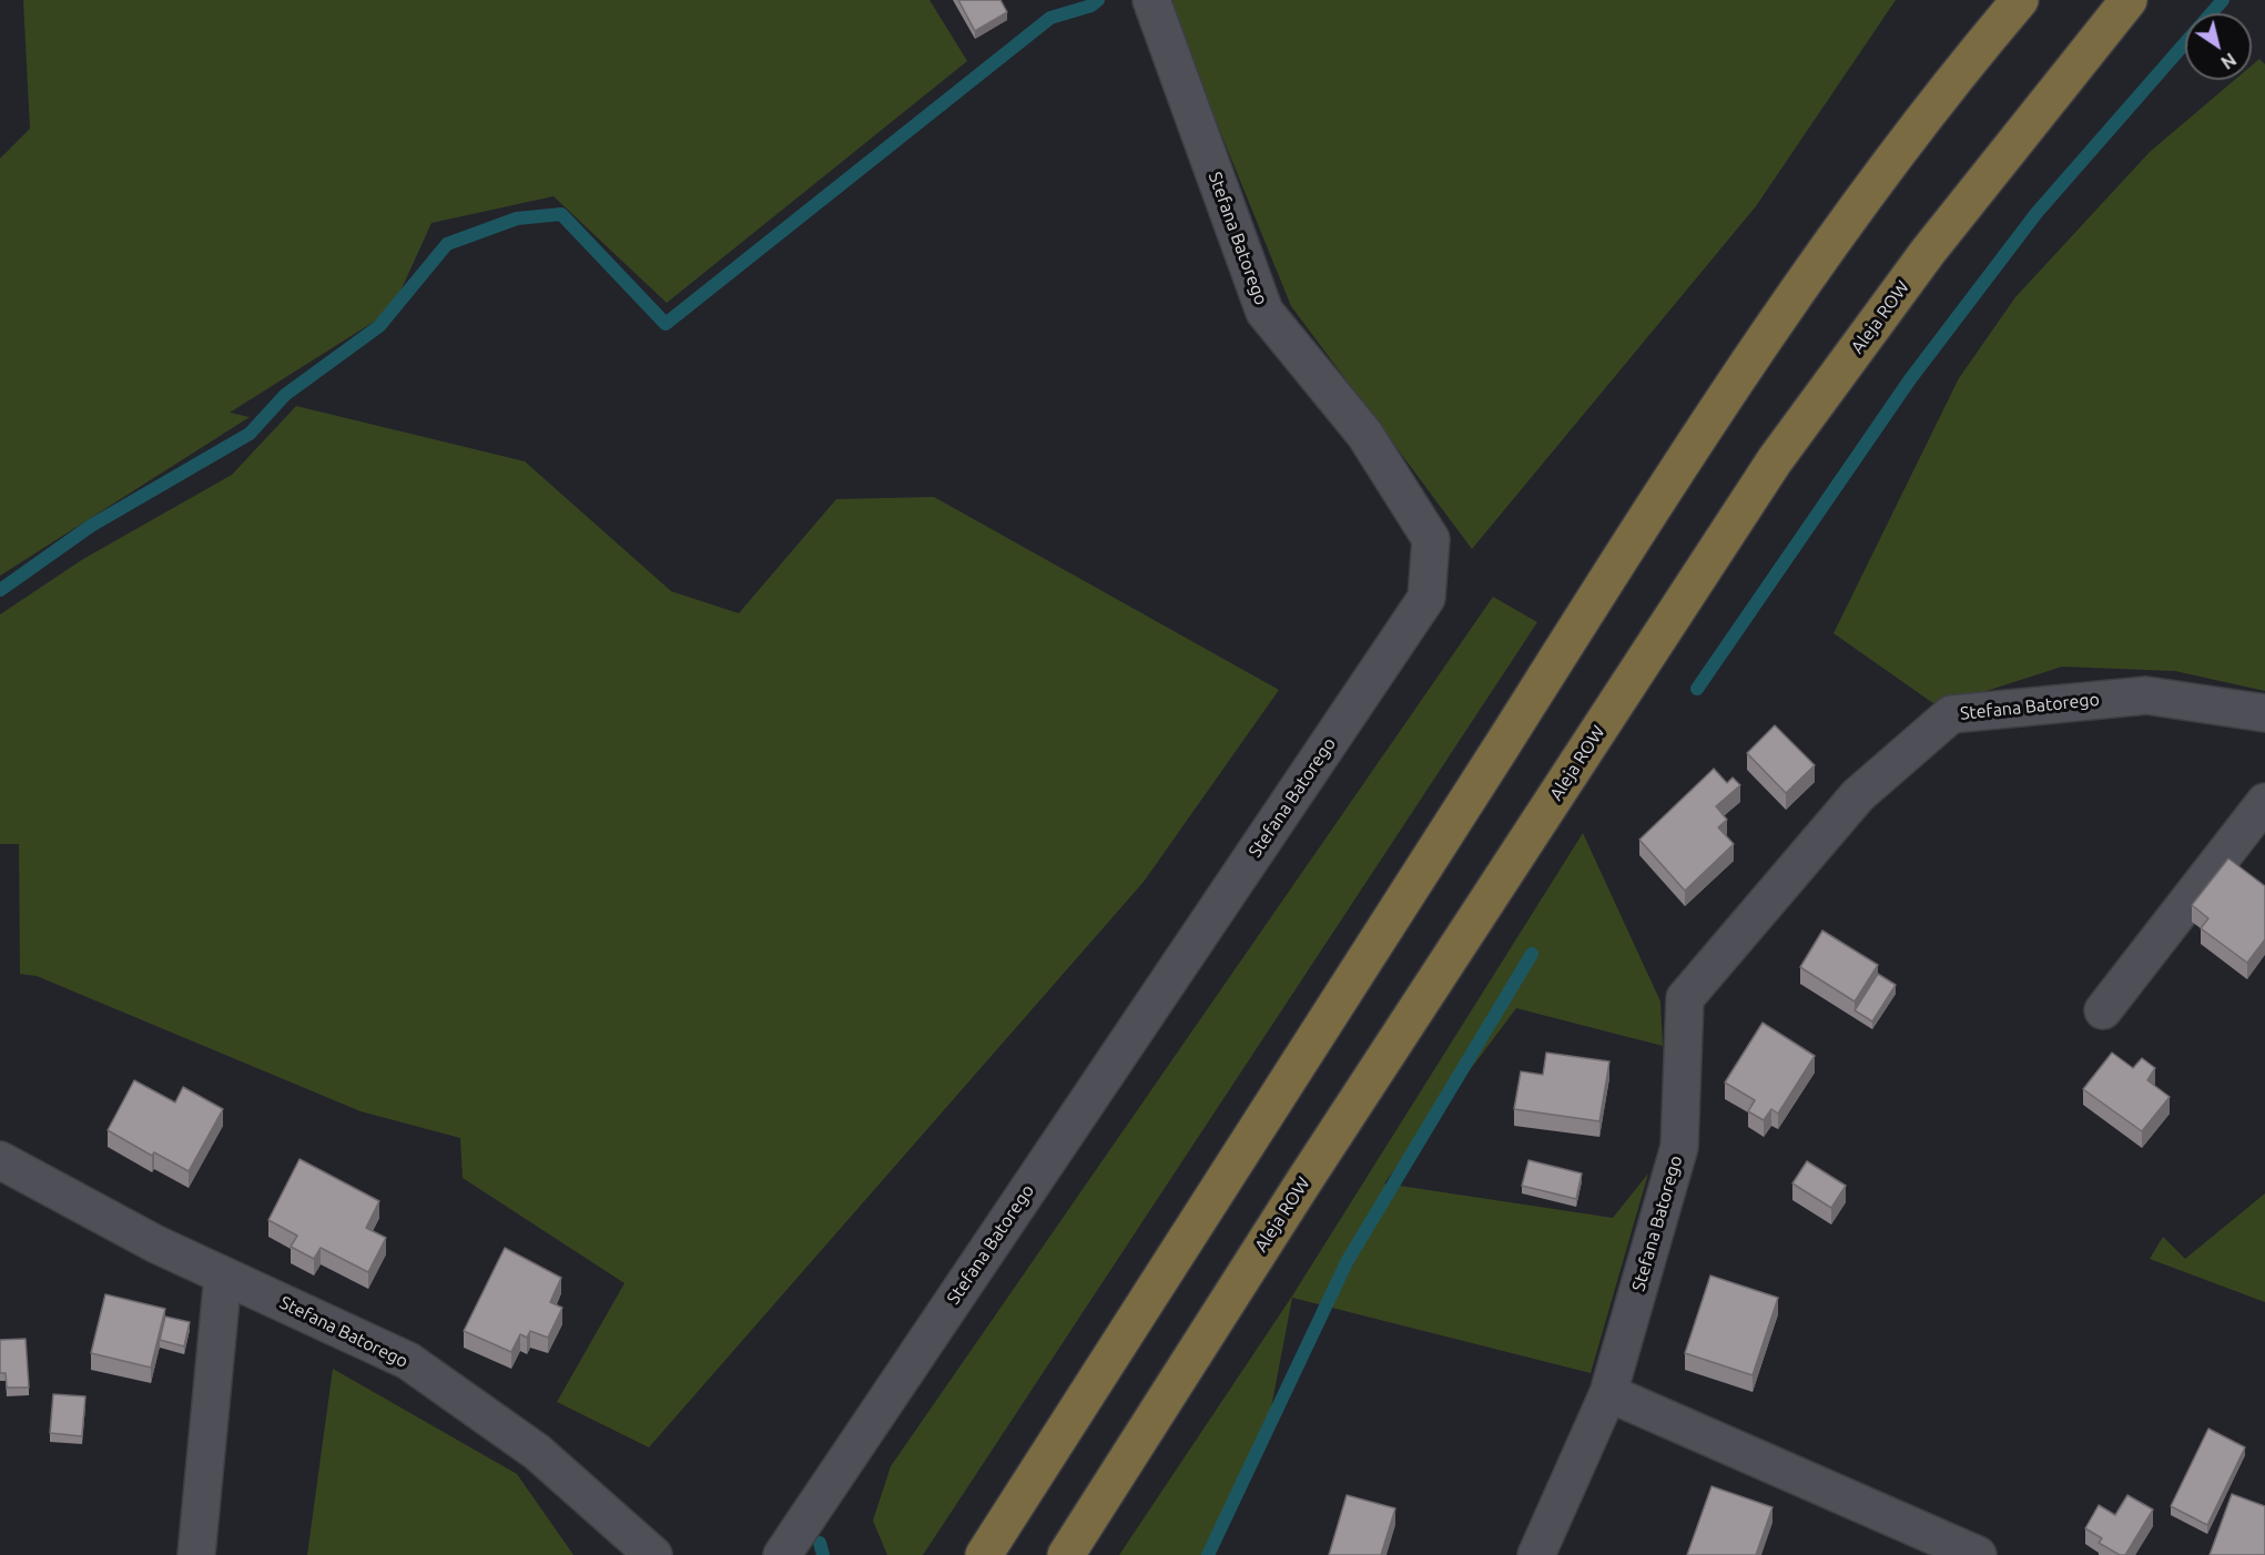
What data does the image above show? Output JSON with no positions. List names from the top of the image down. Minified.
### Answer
{"streets":{"main road":["Aleja ROW"],"street":["Stefana Batorego"]},"north":"bottom right"}
